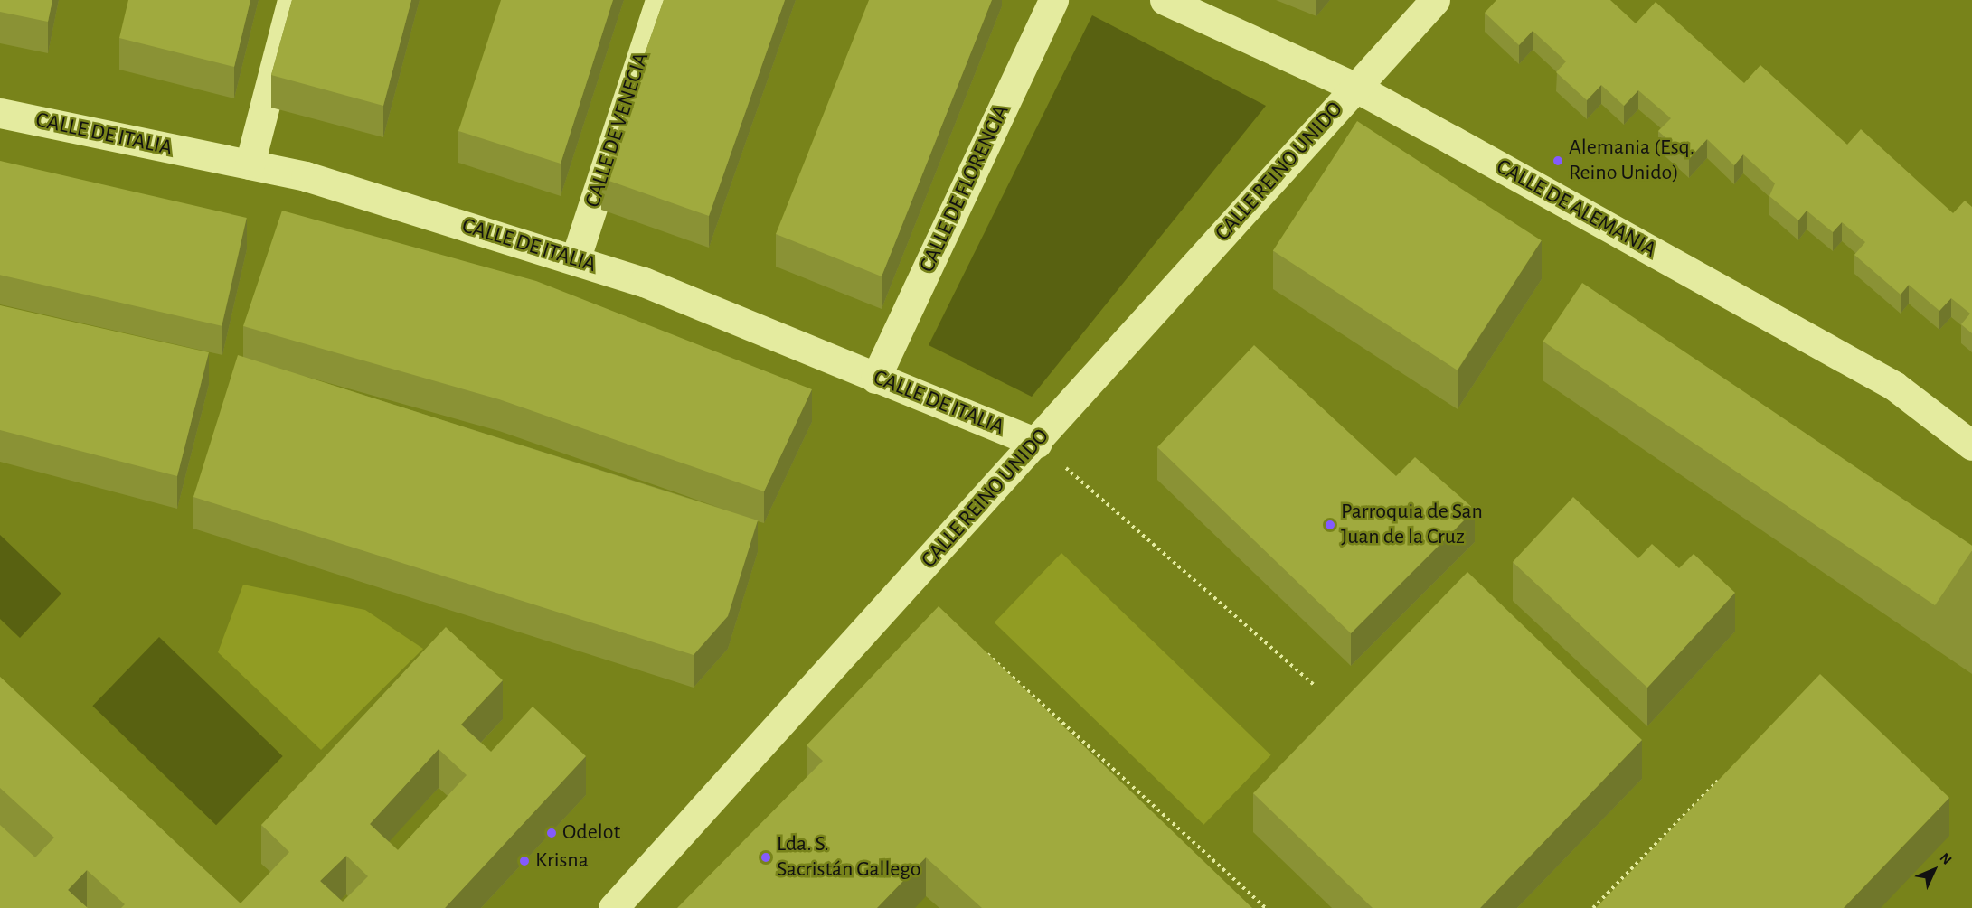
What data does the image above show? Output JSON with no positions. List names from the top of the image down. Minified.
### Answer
{"streets":{"street":["CALLE DE VENECIA","CALLE DE ITALIA","CALLE REINO UNIDO","CALLE DE FLORENCIA","CALLE DE ALEMANIA"]},"crossings":[["CALLE DE VENECIA","CALLE DE ITALIA"],["CALLE DE ITALIA","CALLE REINO UNIDO"],["CALLE DE ITALIA","CALLE DE FLORENCIA"],["CALLE REINO UNIDO","CALLE DE ALEMANIA"]],"places":["Alemania (Esq. Reino Unido)","Parroquia de San Juan de la Cruz","Odelot","Lda. S. Sacristán Gallego","Krisna"],"north":"top right"}
